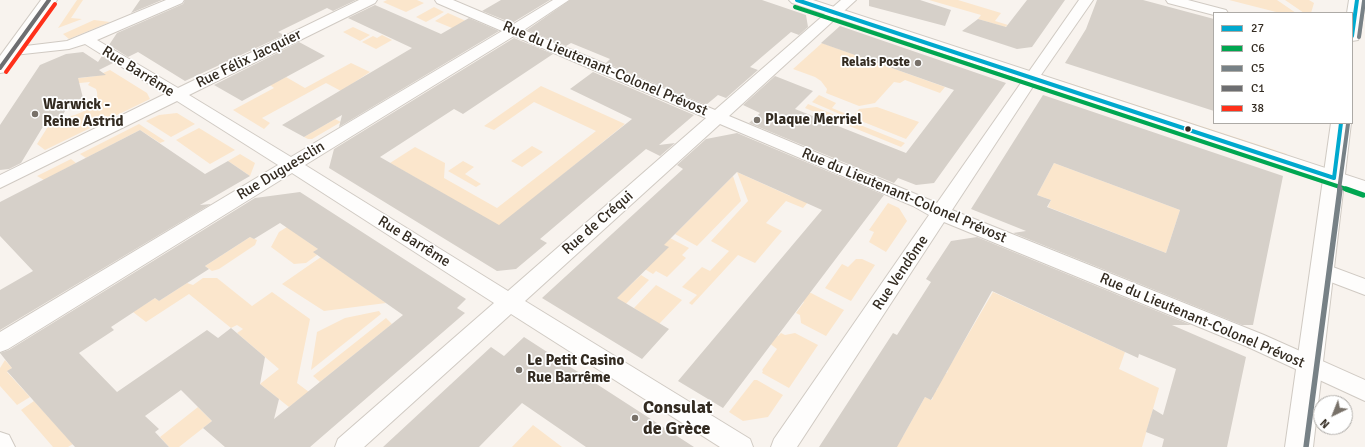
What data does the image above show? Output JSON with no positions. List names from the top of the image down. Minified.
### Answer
{"streets":{"street":["Rue Félix Jacquier","Rue du Lieutenant-Colonel Prévost","Rue Barrême","Rue Duguesclin","Rue de Créqui","Rue Vendôme"]},"crossings":[["Rue Félix Jacquier","Rue Barrême"],["Rue du Lieutenant-Colonel Prévost","Rue Duguesclin"],["Rue du Lieutenant-Colonel Prévost","Rue de Créqui"],["Rue du Lieutenant-Colonel Prévost","Rue Vendôme"],["Rue Barrême","Rue Duguesclin"],["Rue Barrême","Rue de Créqui"]],"places":["Relais Poste","Warwick - Reine Astrid","Plaque Merriel","Le Petit Casino Rue Barrême","Consulat de Grèce"],"lines":["transit line 27","transit line C1","transit line C5","transit line 38","transit line C6"],"legend":["27","C6","C5","C1","38"],"north":"bottom left"}
